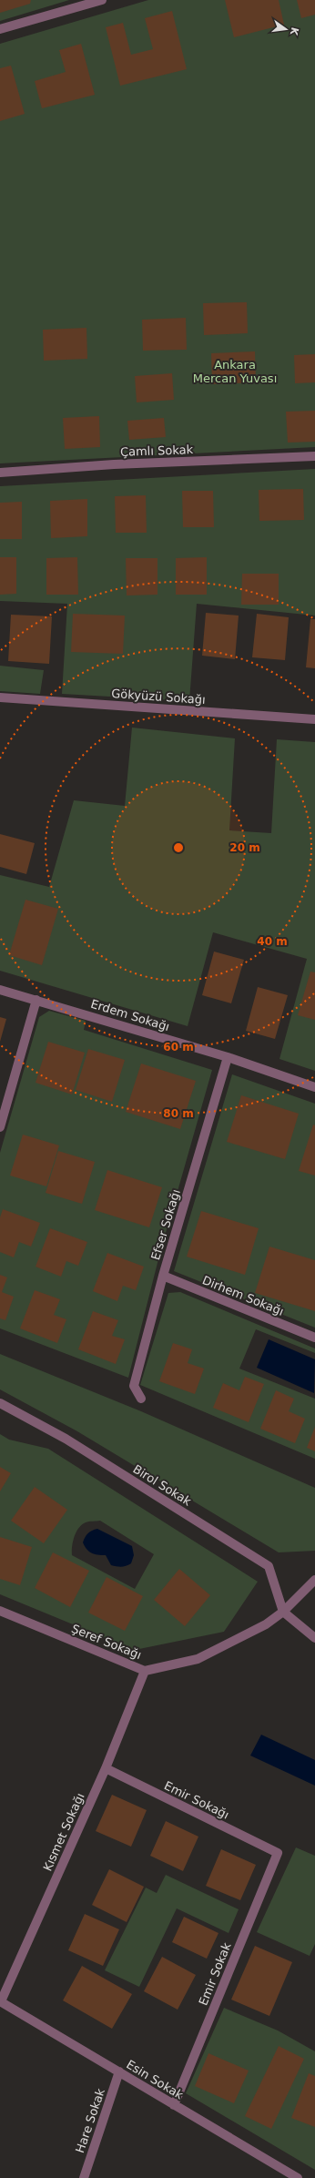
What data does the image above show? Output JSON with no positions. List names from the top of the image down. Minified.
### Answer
{"streets":{"street":["Çamlı Sokak","Gökyüzü Sokağı","Erdem Sokağı","Efser Sokağı","Dirhem Sokağı","Birol Sokak","Şeref Sokağı","Emir Sokağı","Kısmet Sokağı","Emir Sokak","Esin Sokak","Hare Sokak"]},"crossings":[["Erdem Sokağı","Efser Sokağı"],["Efser Sokağı","Dirhem Sokağı"],["Birol Sokak","Şeref Sokağı"],["Şeref Sokağı","Kısmet Sokağı"],["Emir Sokağı","Kısmet Sokağı"],["Emir Sokağı","Emir Sokak"],["Kısmet Sokağı","Esin Sokak"],["Emir Sokak","Esin Sokak"],["Esin Sokak","Hare Sokak"]],"parks":["Ankara Mercan Yuvası"],"north":"right","rings":["20 m","40 m","60 m","80 m"]}
